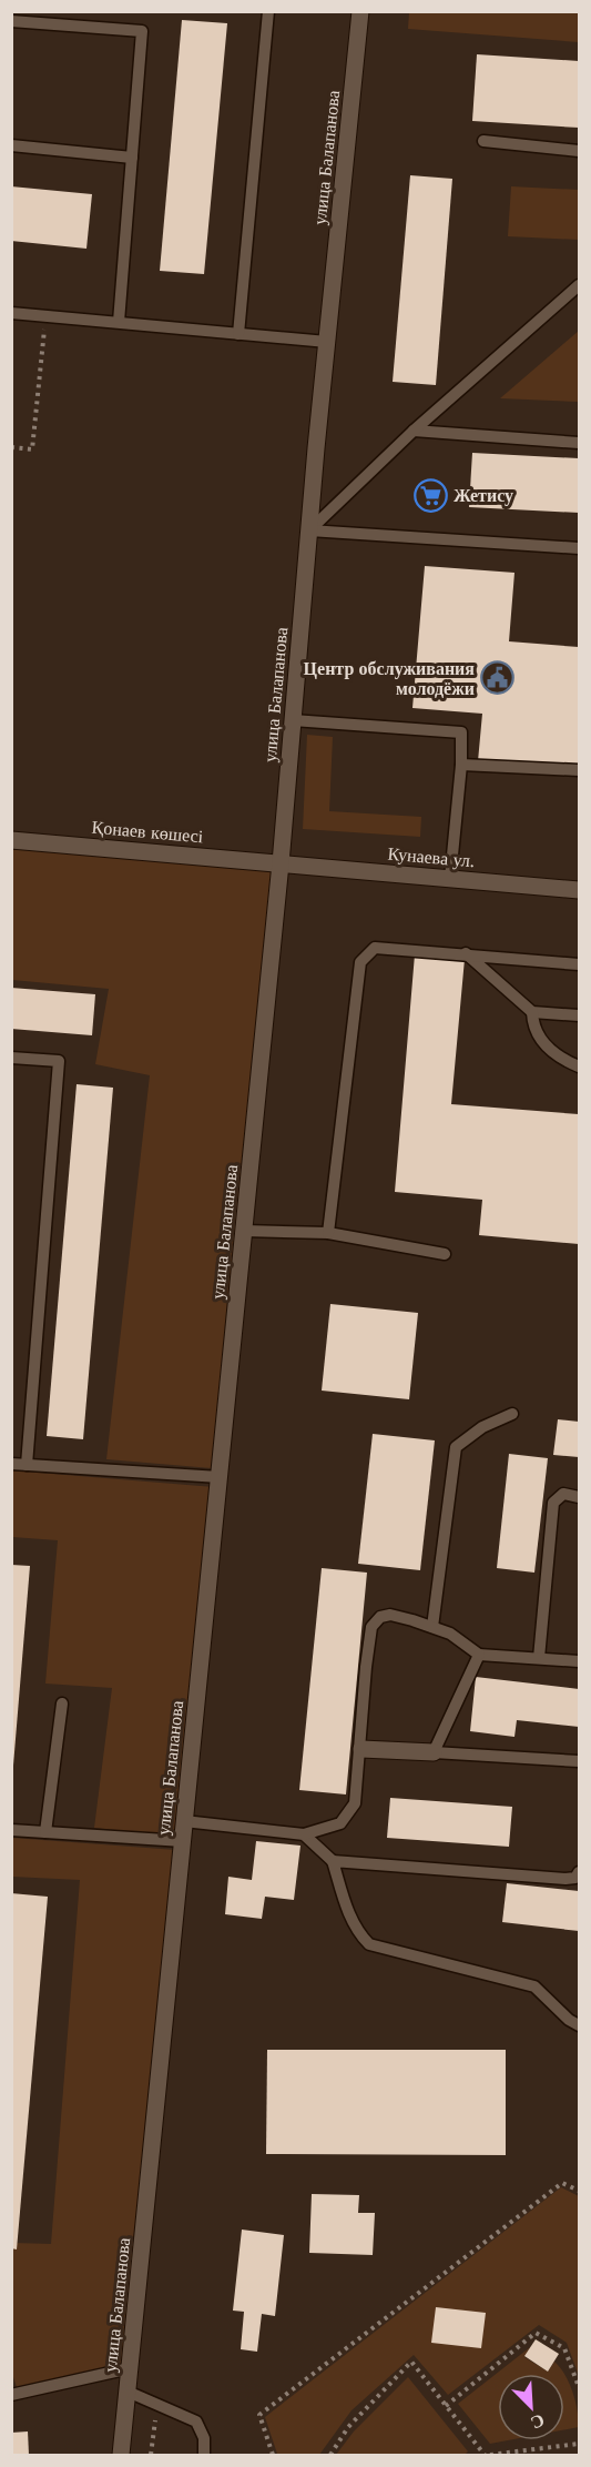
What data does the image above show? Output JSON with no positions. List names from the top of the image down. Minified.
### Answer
{"streets":{"street":["улица Балапанова","Қонаев көшесі","Кунаева ул."]},"crossings":[["улица Балапанова","Қонаев көшесі"],["улица Балапанова","Кунаева ул."],["Қонаев көшесі","Кунаева ул."]],"places":{"supermarket":["Жетису"],"public building":["Центр обслуживания молодёжи"]},"north":"bottom right"}
